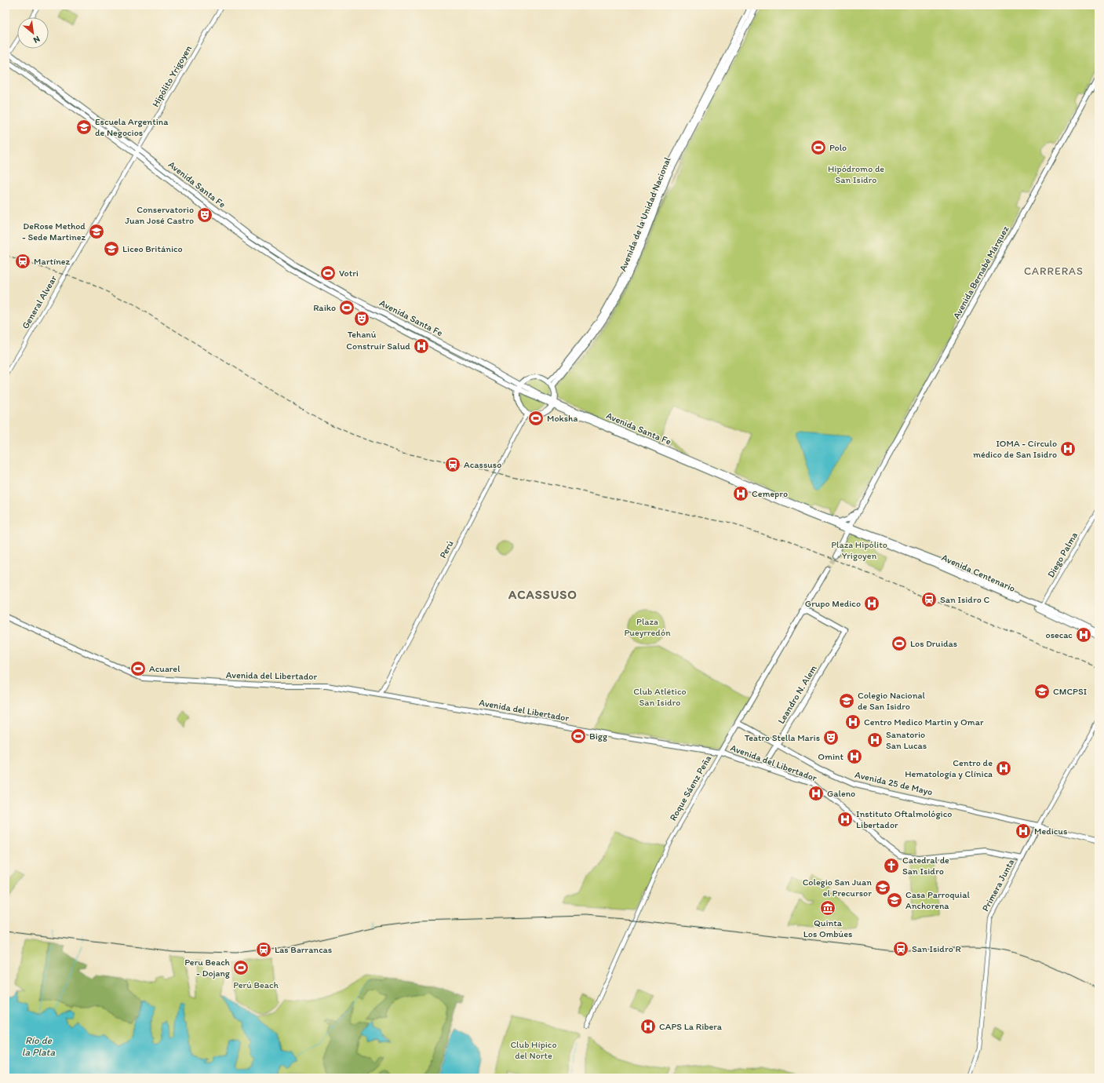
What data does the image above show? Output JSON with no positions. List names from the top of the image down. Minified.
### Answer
{"streets":{"main road":["Avenida Santa Fe","Avenida de la Unidad Nacional","Avenida Bernabé Márquez","Avenida Centenario","Avenida del Libertador","Leandro N. Alem","Avenida 25 de Mayo","Roque Sáenz Peña","Primera Junta"],"street":["Hipólito Yrigoyen","General Alvear","Perú","Diego Palma"]},"crossings":[["Hipólito Yrigoyen","Avenida Santa Fe"],["Hipólito Yrigoyen","General Alvear"],["Avenida Santa Fe","Avenida Bernabé Márquez"],["Avenida Santa Fe","General Alvear"],["Avenida Santa Fe","Avenida Centenario"],["Avenida Bernabé Márquez","Avenida Centenario"],["Perú","Avenida del Libertador"],["Diego Palma","Avenida Centenario"],["Avenida del Libertador","Leandro N. Alem"],["Avenida del Libertador","Roque Sáenz Peña"],["Avenida del Libertador","Primera Junta"],["Leandro N. Alem","Avenida 25 de Mayo"],["Avenida 25 de Mayo","Roque Sáenz Peña"],["Avenida 25 de Mayo","Primera Junta"]],"districts":["CARRERAS","ACASSUSO"],"water":["Río de la Plata"],"parks":["Hipódromo de San Isidro","Plaza Hipólito Yrigoyen","Plaza Pueyrredón","Club Atlético San Isidro","Perú Beach","Club Hípico del Norte"],"places":{"school or university":["Escuela Argentina de Negocios","DeRose Method - Sede Martinez","Liceo Británico","CMCPSI","Colegio Nacional de San Isidro","Colegio San Juan el Precursor","Casa Parroquial Anchorena"],"sports":["Polo","Votri","Raiko","Moksha","Los Druidas","Acuarel","Bigg","Peru Beach - Dojang"],"theatre":["Conservatorio Juan José Castro","Tehanú","Teatro Stella Maris"],"station":["Martínez","Acassuso","San Isidro C","San Isidro R","Las Barrancas"],"hospital":["Construír Salud","IOMA - Círculo médico de San Isidro","Cemepro","Grupo Medico","osecac","Centro Medico Martin y Omar","Sanatorio San Lucas","Omint","Centro de Hematología y Clínica","Galeno","Instituto Oftalmológico Libertador","Medicus","CAPS La Ribera"],"church":["Catedral de San Isidro"],"museum":["Quinta Los Ombúes"]},"north":"bottom right"}
